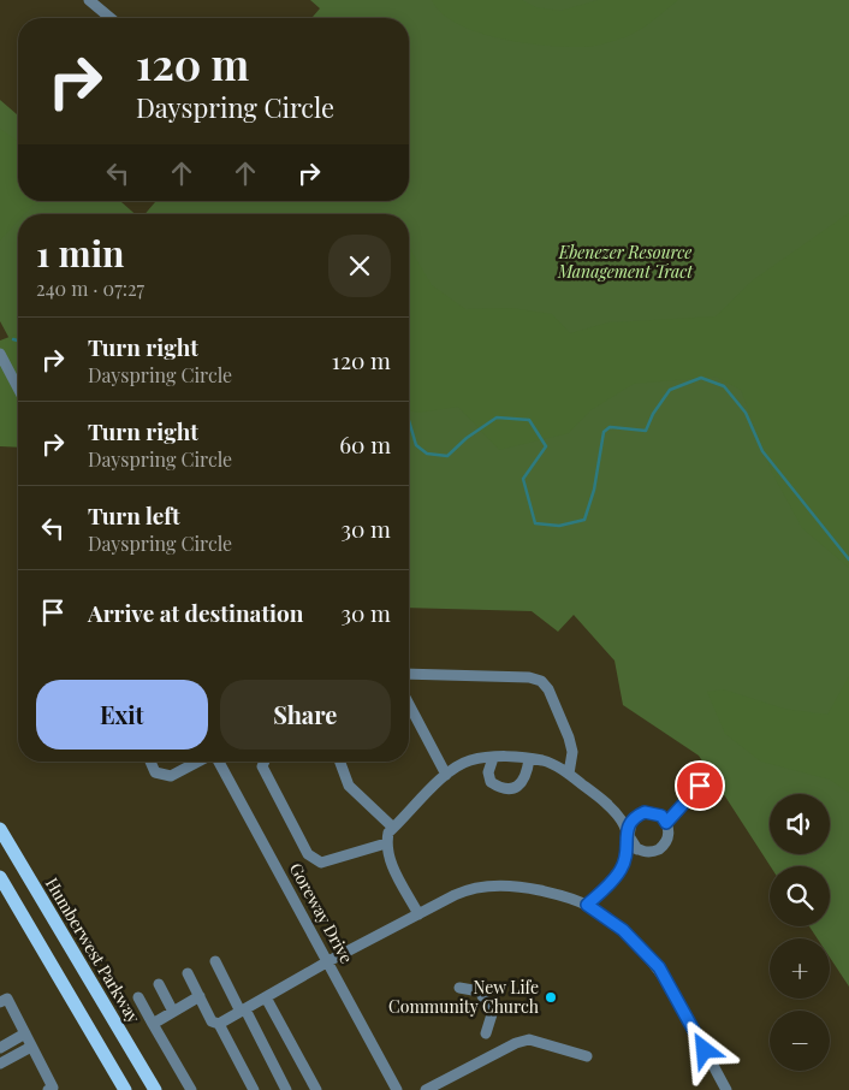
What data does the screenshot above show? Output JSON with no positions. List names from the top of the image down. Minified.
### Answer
{"streets":{"main road":["Humberwest Parkway"],"street":["Goreway Drive"]},"parks":["Ebenezer Resource Management Tract"],"places":["New Life Community Church"],"page":{"turn":["120 m","Dayspring Circle"],"heading":["1 min","240 m · 07:27"],"list":[{"name":"Turn right","note":"Dayspring Circle","value":"120 m"},{"name":"Turn right","note":"Dayspring Circle","value":"60 m"},{"name":"Turn left","note":"Dayspring Circle","value":"30 m"},{"name":"Arrive at destination","value":"30 m"}],"buttons":["Exit","Share"],"map_buttons":["+","−"]}}
